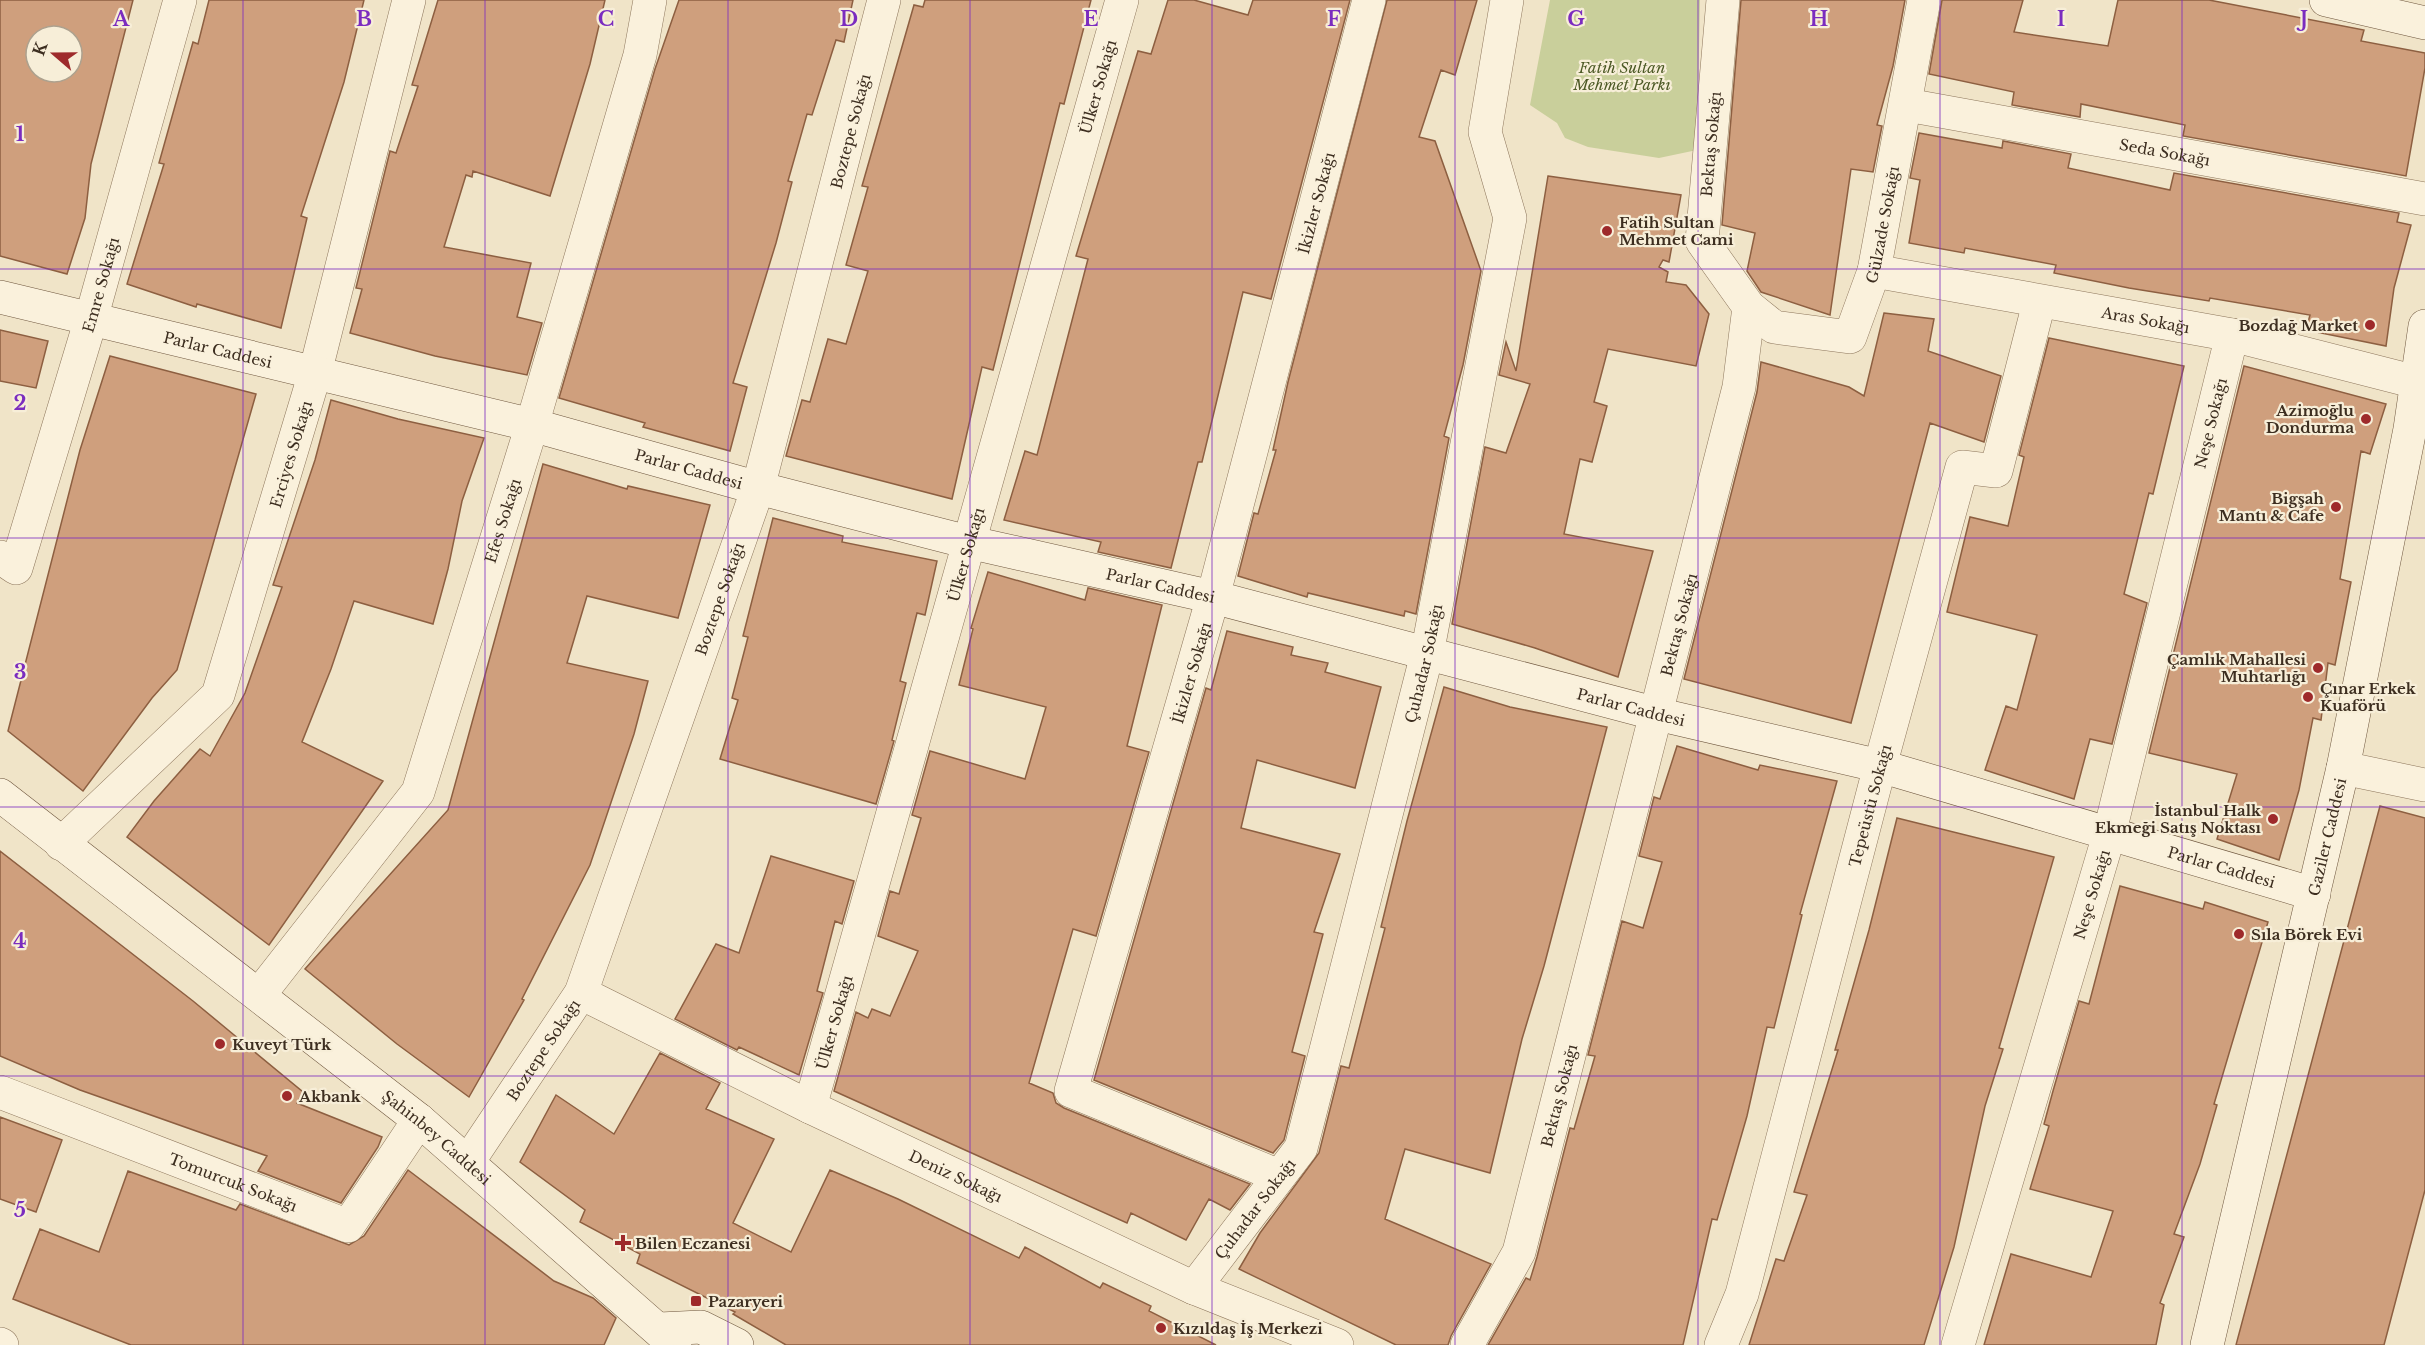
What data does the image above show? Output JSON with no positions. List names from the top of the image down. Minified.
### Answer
{"streets":{"street":["Ülker Sokağı","Boztepe Sokağı","Bektaş Sokağı","Seda Sokağı","İkizler Sokağı","Gülzade Sokağı","Emre Sokağı","Aras Sokağı","Parlar Caddesi","Neşe Sokağı","Erciyes Sokağı","Efes Sokağı","Çuhadar Sokağı","Tepeüstü Sokağı","Gaziler Caddesi","Şahinbey Caddesi","Deniz Sokağı","Tomurcuk Sokağı"]},"crossings":[["Ülker Sokağı","Parlar Caddesi"],["Ülker Sokağı","Deniz Sokağı"],["Boztepe Sokağı","Parlar Caddesi"],["Boztepe Sokağı","Şahinbey Caddesi"],["Boztepe Sokağı","Deniz Sokağı"],["Bektaş Sokağı","Gülzade Sokağı"],["Bektaş Sokağı","Parlar Caddesi"],["Seda Sokağı","Gülzade Sokağı"],["İkizler Sokağı","Parlar Caddesi"],["İkizler Sokağı","Çuhadar Sokağı"],["Gülzade Sokağı","Aras Sokağı"],["Emre Sokağı","Parlar Caddesi"],["Aras Sokağı","Neşe Sokağı"],["Aras Sokağı","Tepeüstü Sokağı"],["Aras Sokağı","Gaziler Caddesi"],["Parlar Caddesi","Neşe Sokağı"],["Parlar Caddesi","Erciyes Sokağı"],["Parlar Caddesi","Efes Sokağı"],["Parlar Caddesi","Çuhadar Sokağı"],["Parlar Caddesi","Tepeüstü Sokağı"],["Parlar Caddesi","Gaziler Caddesi"],["Erciyes Sokağı","Şahinbey Caddesi"],["Efes Sokağı","Şahinbey Caddesi"],["Çuhadar Sokağı","Deniz Sokağı"],["Şahinbey Caddesi","Tomurcuk Sokağı"]],"parks":["Fatih Sultan Mehmet Parkı"],"places":{"other":["Fatih Sultan Mehmet Cami","Bozdağ Market","Azimoğlu Dondurma","Bigşah Mantı & Cafe","Çamlık Mahallesi Muhtarlığı","Çınar Erkek Kuaförü","İstanbul Halk Ekmeği Satış Noktası","Sıla Börek Evi","Kuveyt Türk","Akbank","Kızıldaş İş Merkezi"],"health":["Bilen Eczanesi"],"transit":["Pazaryeri"]},"north":"left","grid":{"columns":["A","B","C","D","E","F","G","H","I","J"],"rows":["1","2","3","4","5"]}}
